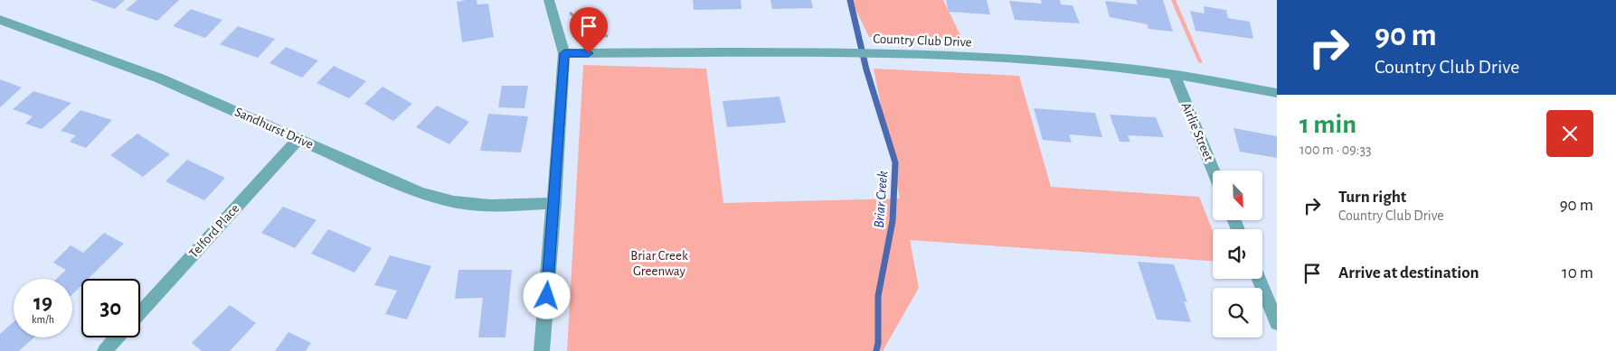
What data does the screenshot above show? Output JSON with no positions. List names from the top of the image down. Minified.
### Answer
{"streets":{"street":["Country Club Drive","Sandhurst Drive","Airlie Street","Telford Place"]},"crossings":[["Country Club Drive","Airlie Street"],["Sandhurst Drive","Telford Place"]],"water":["Briar Creek"],"parks":["Briar Creek Greenway"],"north":"bottom right","page":{"turn":["90 m","Country Club Drive"],"heading":["1 min","100 m · 09:33"],"list":[{"name":"Turn right","note":"Country Club Drive","value":"90 m"},{"name":"Arrive at destination","value":"10 m"}],"speed":"19 km/h","limit":"30"}}
